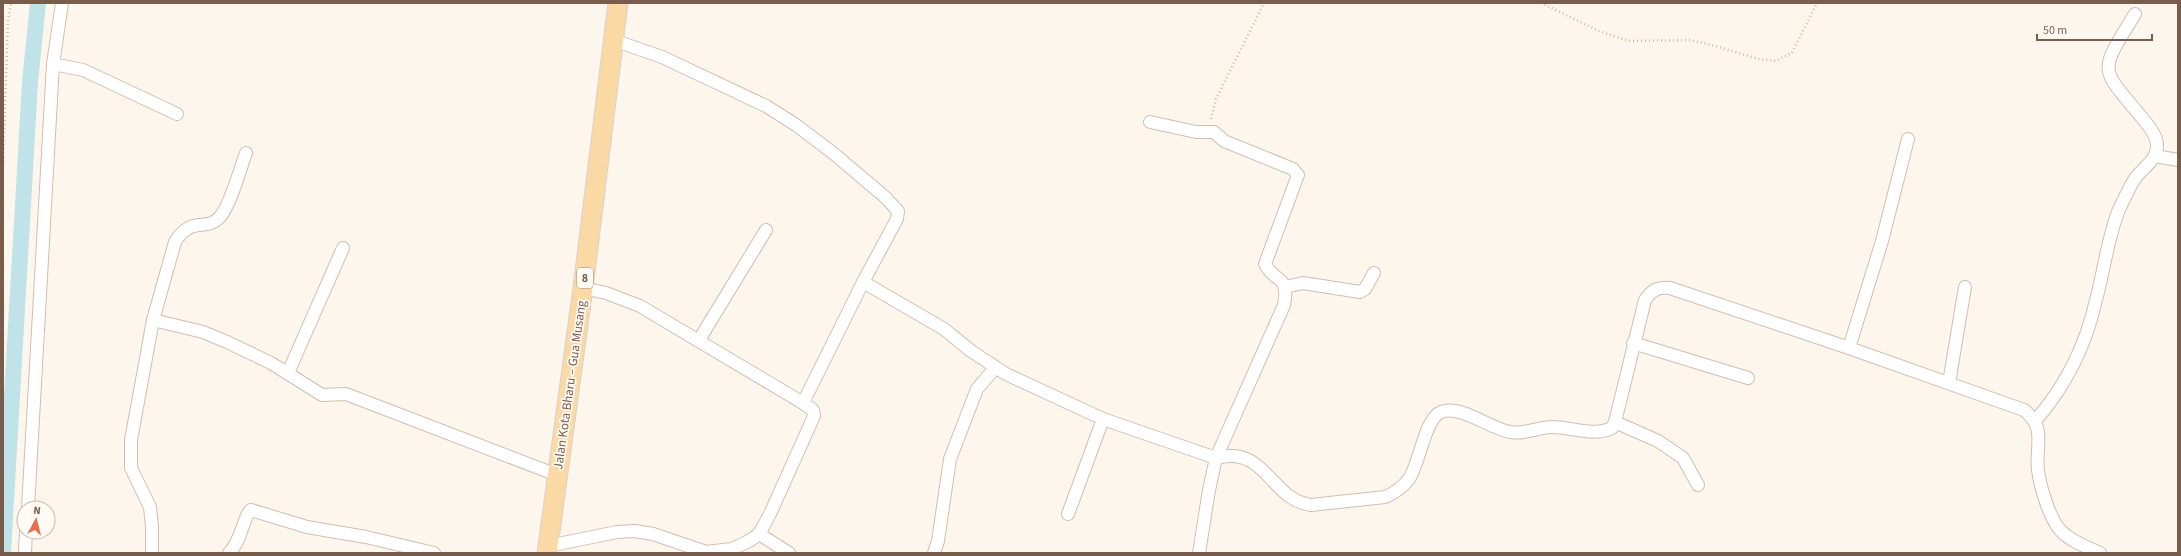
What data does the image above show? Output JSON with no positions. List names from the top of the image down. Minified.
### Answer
{"streets":{"main road":["8","Jalan Kota Bharu – Gua Musang"]},"scale_bar":"50 m","north":"top"}
